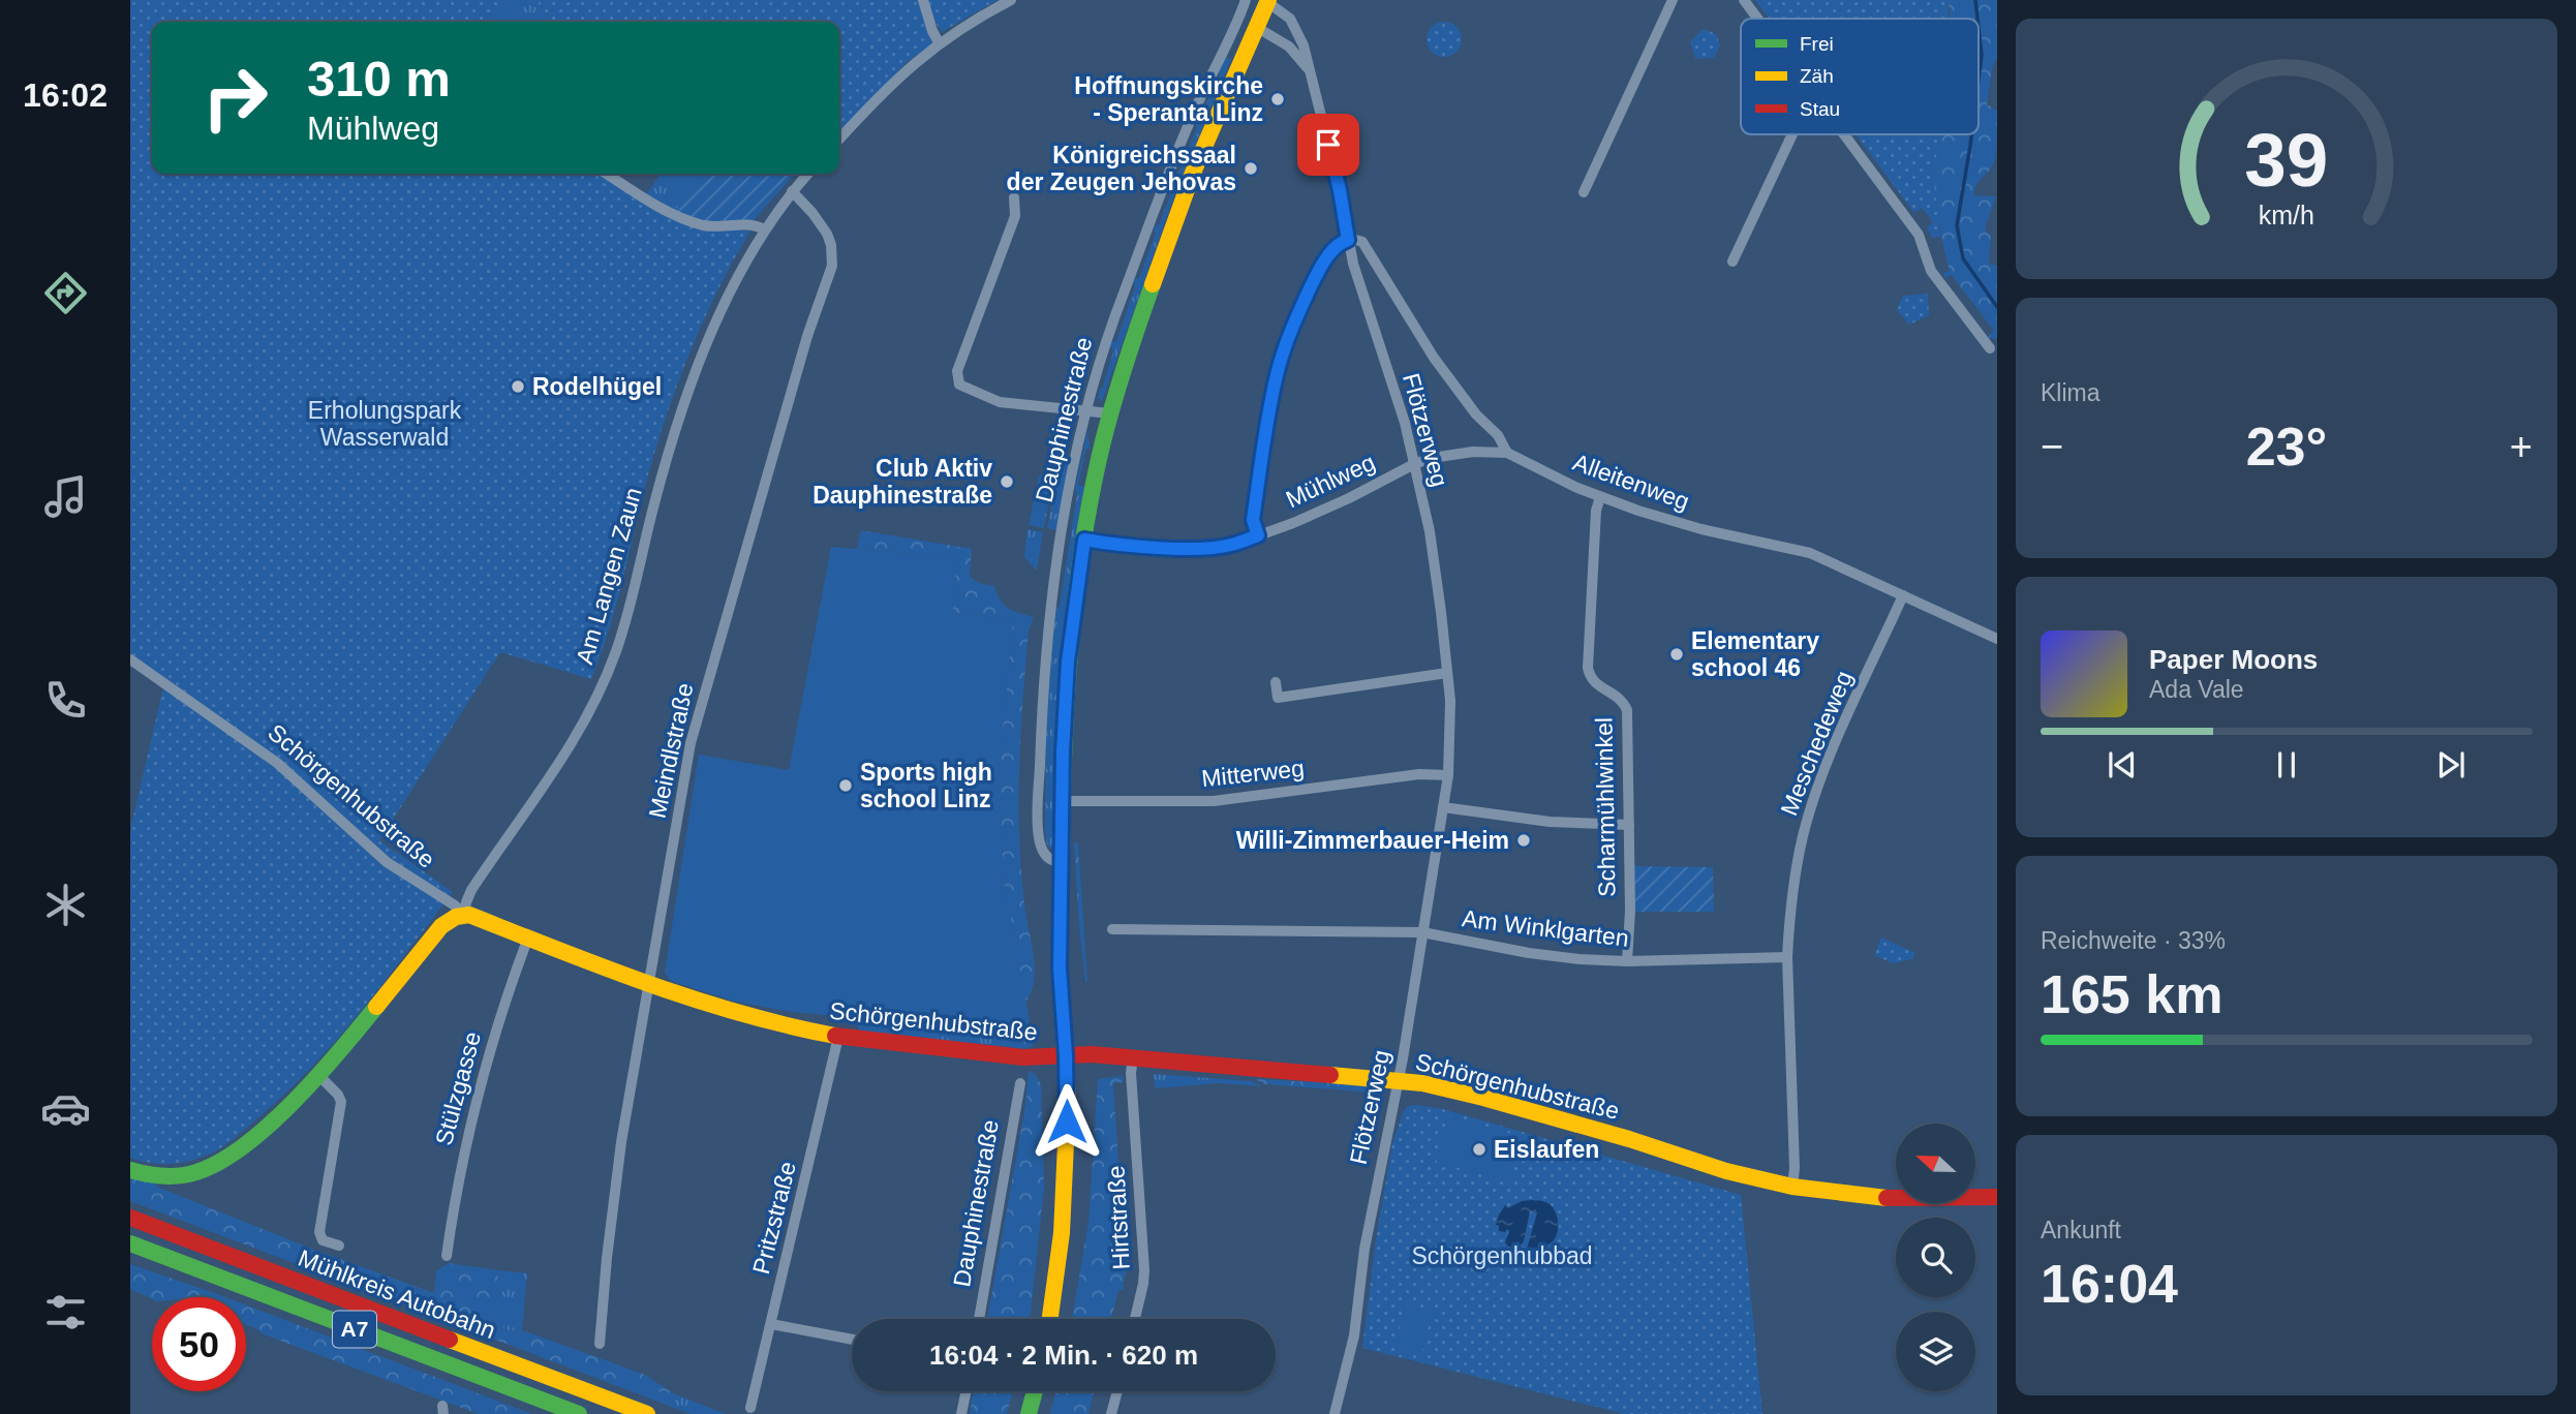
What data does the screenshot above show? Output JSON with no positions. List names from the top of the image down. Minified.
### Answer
{"streets":{"main road":["Dauphinestraße","Schörgenhubstraße","Mühlkreis Autobahn","A7"],"street":["Flötzerweg","Mühlweg","Alleitenweg","Am Langen Zaun","Meschedeweg","Meindlstraße","Mitterweg","Scharmühlwinkel","Am Winklgarten","Stülzgasse","Pritzstraße","Hirtstraße"]},"crossings":[["Dauphinestraße","Flötzerweg"],["Dauphinestraße","Mühlweg"],["Dauphinestraße","Mitterweg"],["Dauphinestraße","Schörgenhubstraße"],["Flötzerweg","Mühlweg"],["Flötzerweg","Alleitenweg"],["Flötzerweg","Mitterweg"],["Flötzerweg","Schörgenhubstraße"],["Flötzerweg","Am Winklgarten"],["Mühlweg","Alleitenweg"],["Alleitenweg","Meschedeweg"],["Alleitenweg","Scharmühlwinkel"],["Am Langen Zaun","Meindlstraße"],["Am Langen Zaun","Schörgenhubstraße"],["Meschedeweg","Am Winklgarten"],["Meindlstraße","Schörgenhubstraße"],["Schörgenhubstraße","Stülzgasse"],["Schörgenhubstraße","Pritzstraße"],["Schörgenhubstraße","Hirtstraße"],["Scharmühlwinkel","Am Winklgarten"]],"parks":["Erholungspark Wasserwald","Schörgenhubbad"],"places":["Hoffnungskirche - Speranta Linz","Königreichssaal der Zeugen Jehovas","Rodelhügel","Club Aktiv Dauphinestraße","Elementary school 46","Sports high school Linz","Willi-Zimmerbauer-Heim","Eislaufen"],"legend":["Frei","Zäh","Stau"],"north":"left","page":{"tabs":"16:02","turn":["310 m","Mühlweg"],"tile":["Klima",["Reichweite · 33%","165 km"],["Ankunft","16:04"]],"heat":["−","23°","+"],"song":["Paper Moons","Ada Vale"],"limit":"50","trip":"16:04 · 2 Min. · 620 m","gauge":["39","km/h"]}}
